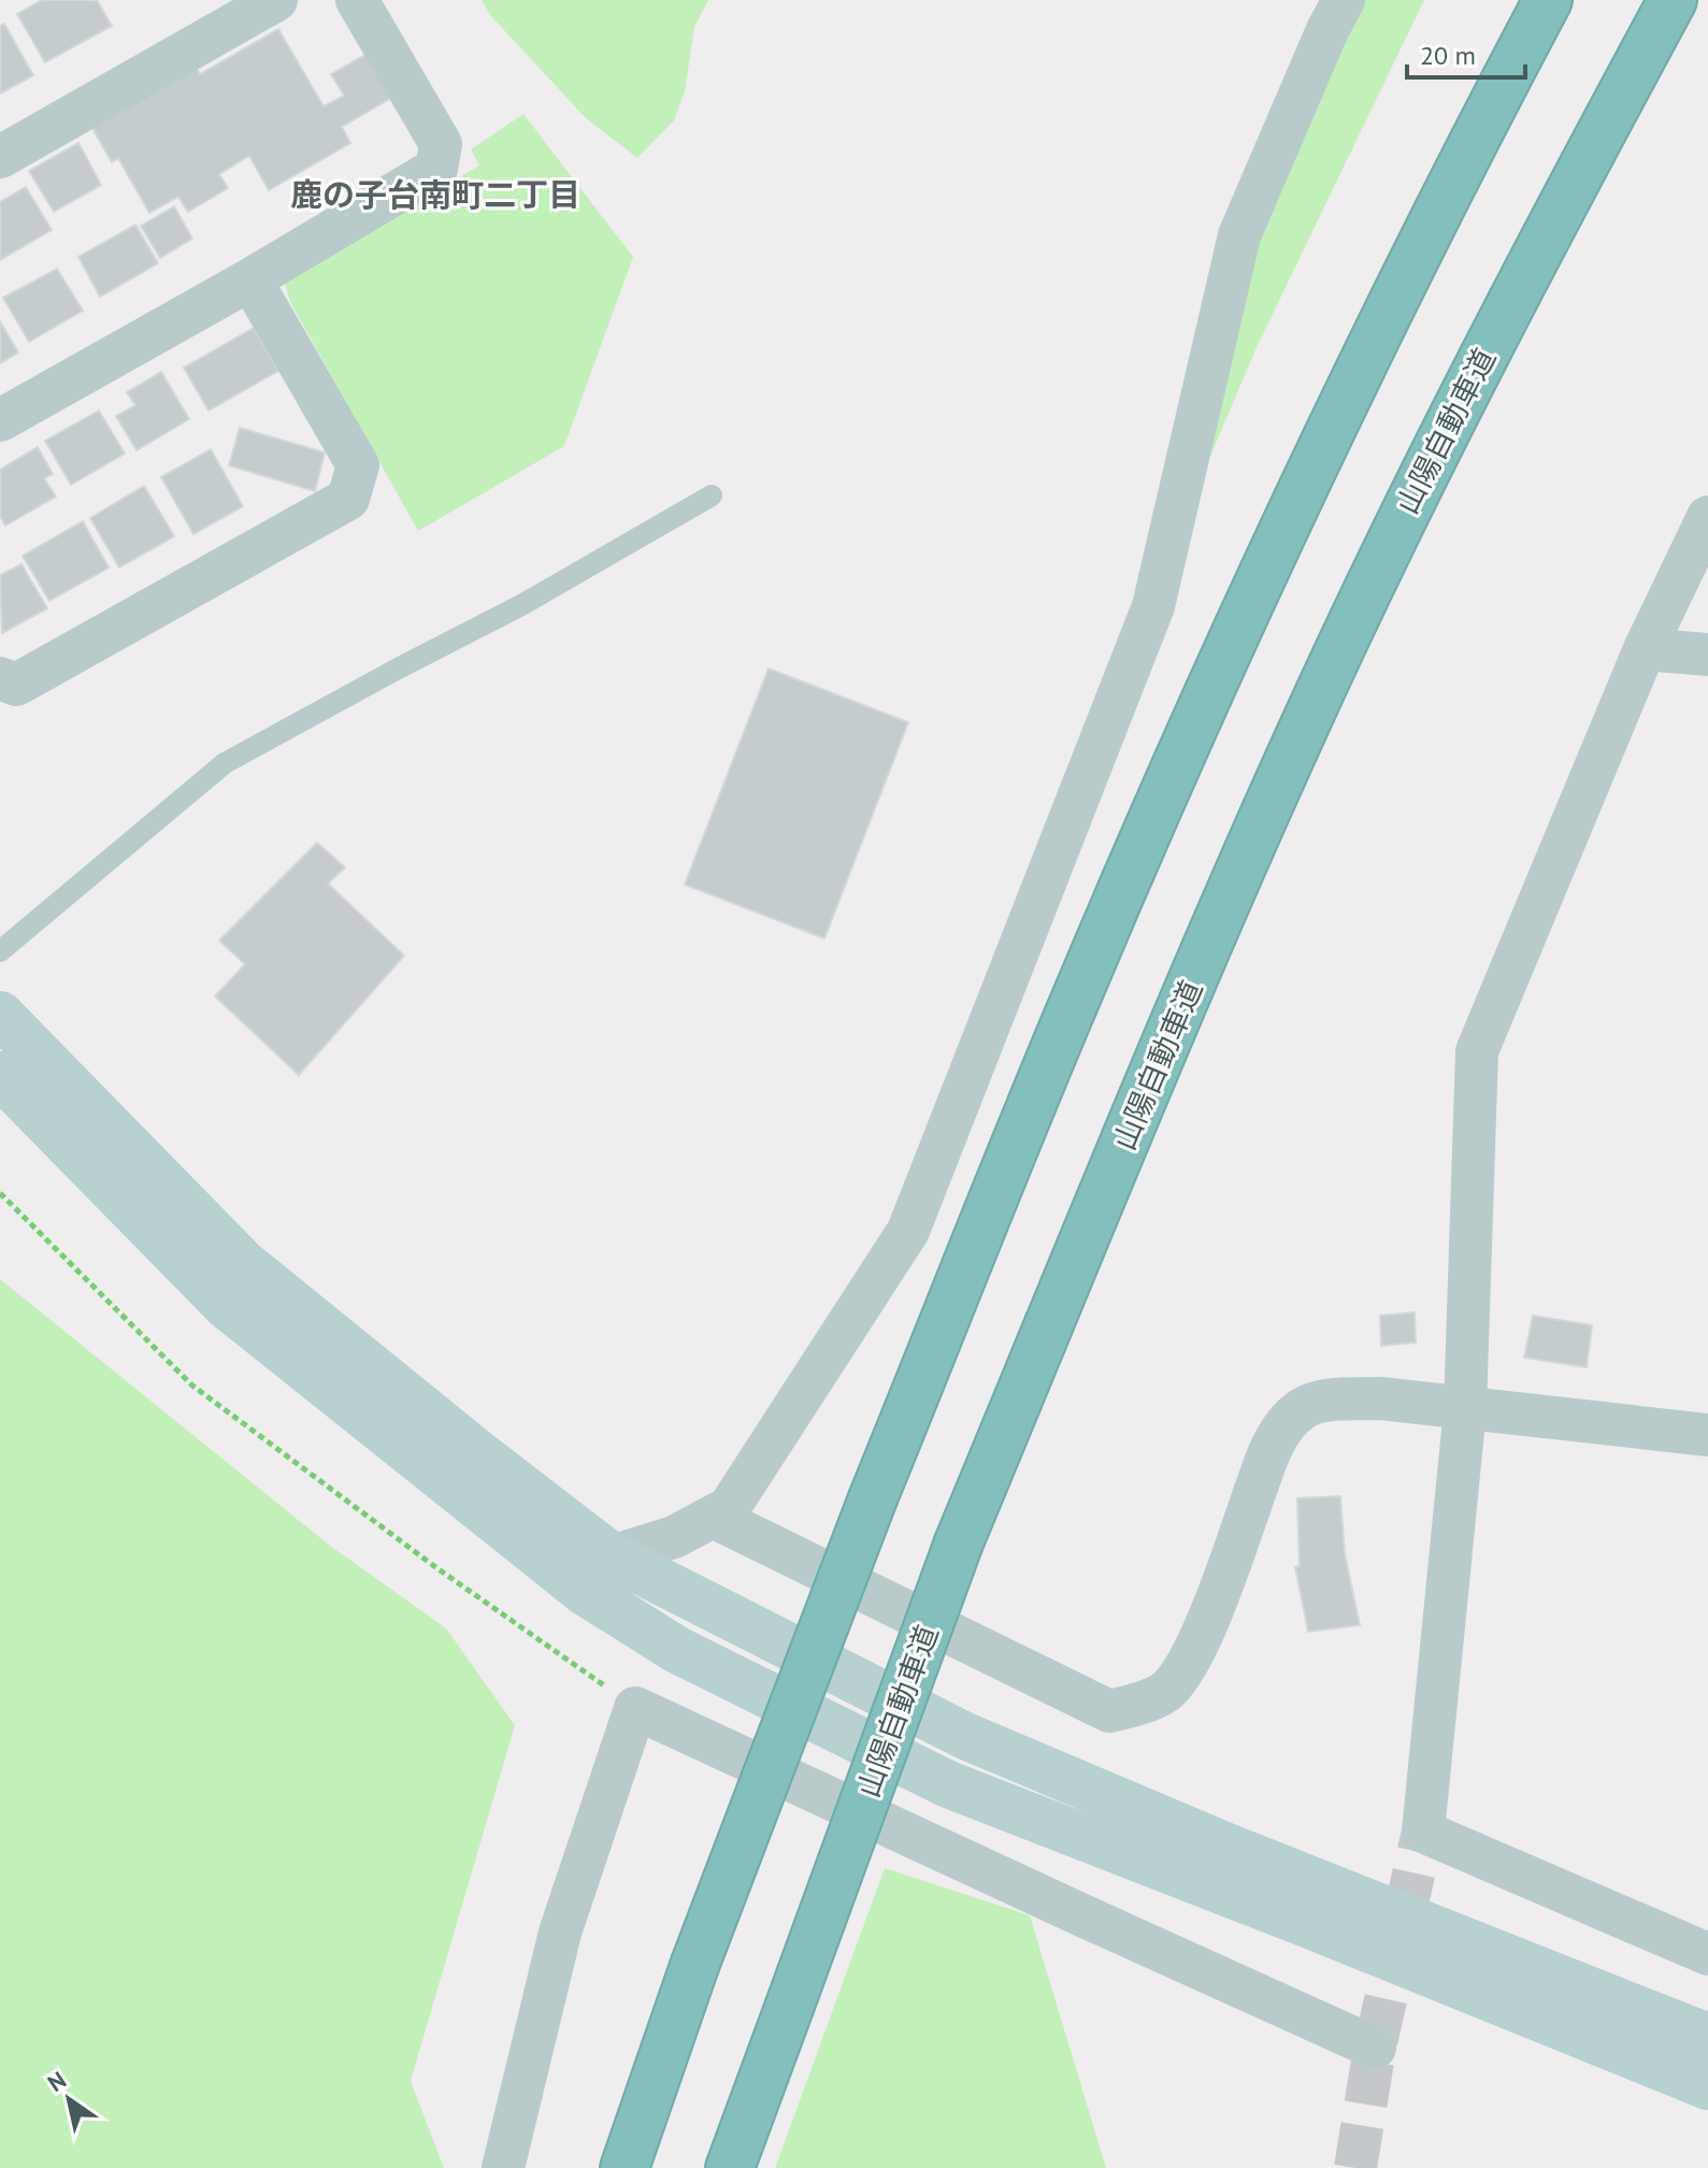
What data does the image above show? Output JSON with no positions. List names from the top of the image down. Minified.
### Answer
{"streets":{"highway":["山陽自動車道"]},"districts":["鹿の子台南町二丁目"],"scale_bar":"20 m","north":"top left"}
